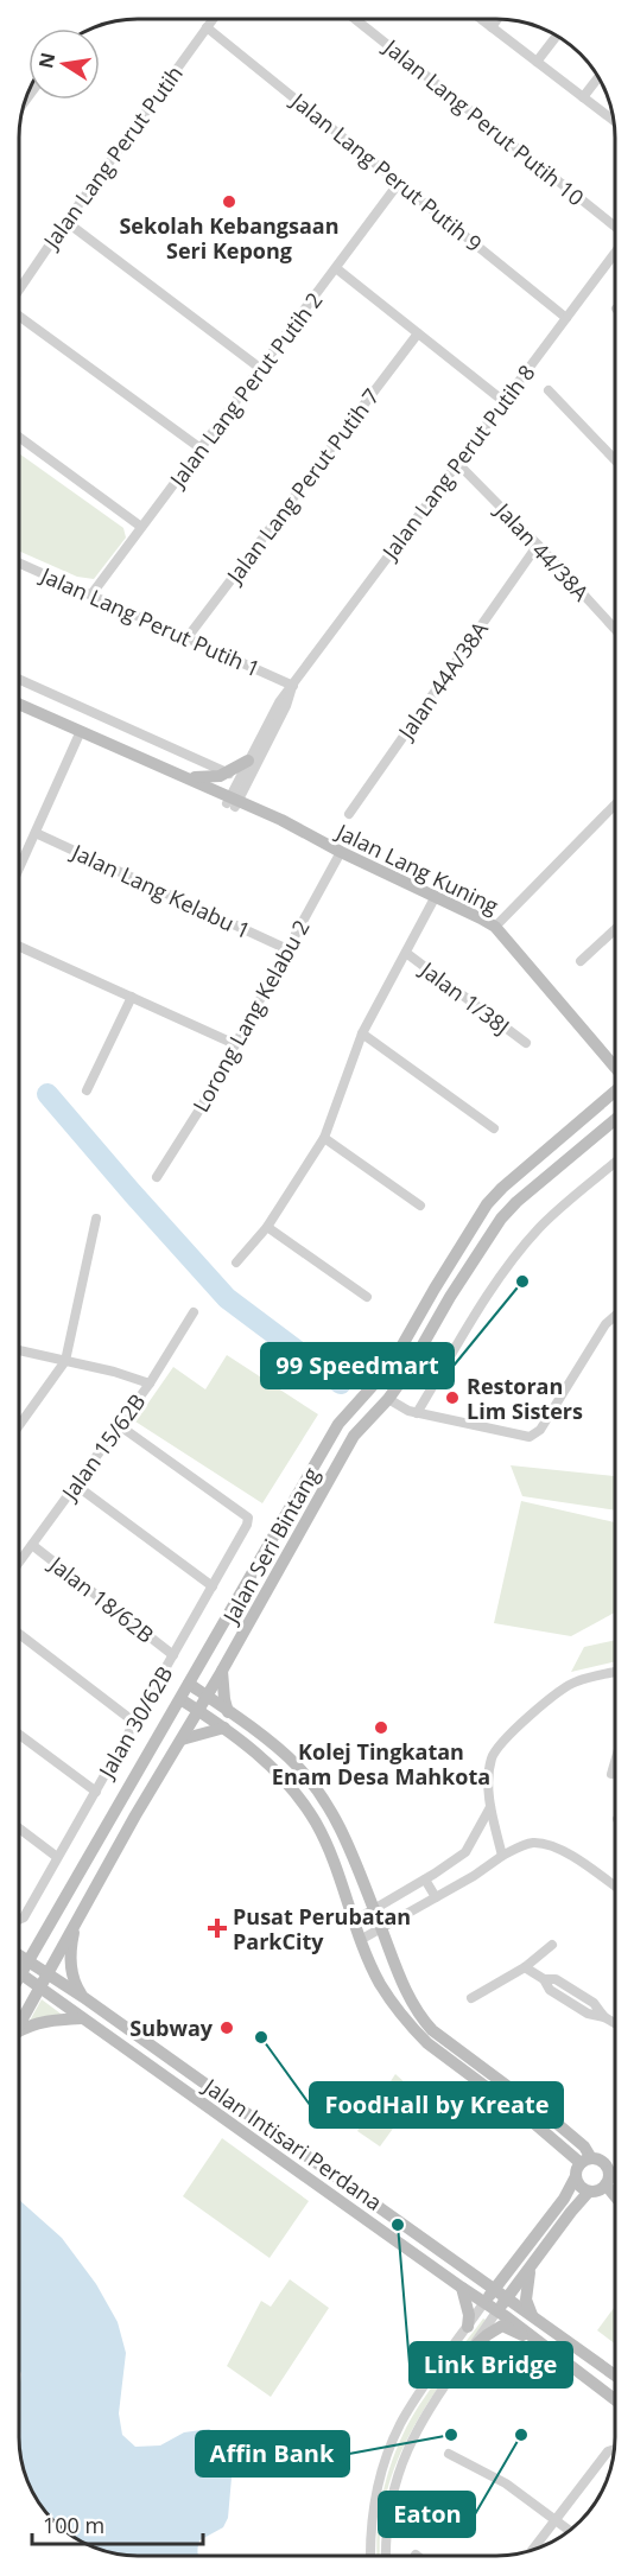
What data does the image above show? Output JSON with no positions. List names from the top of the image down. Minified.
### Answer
{"streets":{"street":["Jalan Lang Perut Putih 10","Jalan Lang Perut Putih","Jalan Lang Perut Putih 9","Jalan Lang Perut Putih 2","Jalan Lang Perut Putih 8","Jalan Lang Perut Putih 7","Jalan 44/38A","Jalan Lang Perut Putih 1","Jalan 44A/38A","Jalan Lang Kuning","Jalan Lang Kelabu 1","Jalan 1/38J","Lorong Lang Kelabu 2","Jalan 15/62B","Jalan Seri Bintang","Jalan 18/62B","Jalan 30/62B","Jalan Intisari Perdana"]},"crossings":[["Jalan Lang Perut Putih","Jalan Lang Perut Putih 9"],["Jalan Lang Perut Putih 9","Jalan Lang Perut Putih 2"],["Jalan Lang Perut Putih 9","Jalan Lang Perut Putih 8"],["Jalan Lang Perut Putih 2","Jalan Lang Perut Putih 1"],["Jalan Lang Perut Putih 8","Jalan 44/38A"],["Jalan Lang Perut Putih 8","Jalan Lang Perut Putih 1"],["Jalan Lang Perut Putih 8","Jalan Lang Kuning"],["Jalan Lang Perut Putih 7","Jalan Lang Perut Putih 1"],["Jalan 44/38A","Jalan 44A/38A"],["Jalan Lang Kuning","Lorong Lang Kelabu 2"],["Jalan Lang Kelabu 1","Lorong Lang Kelabu 2"],["Jalan 15/62B","Jalan 18/62B"],["Jalan 15/62B","Jalan 30/62B"],["Jalan Seri Bintang","Jalan Intisari Perdana"],["Jalan 18/62B","Jalan 30/62B"]],"places":{"other":["Sekolah Kebangsaan Seri Kepong","99 Speedmart","Restoran Lim Sisters","Kolej Tingkatan Enam Desa Mahkota","Subway","FoodHall by Kreate","Link Bridge","Affin Bank","Eaton"],"health":["Pusat Perubatan ParkCity"]},"scale_bar":"100 m","north":"left"}
